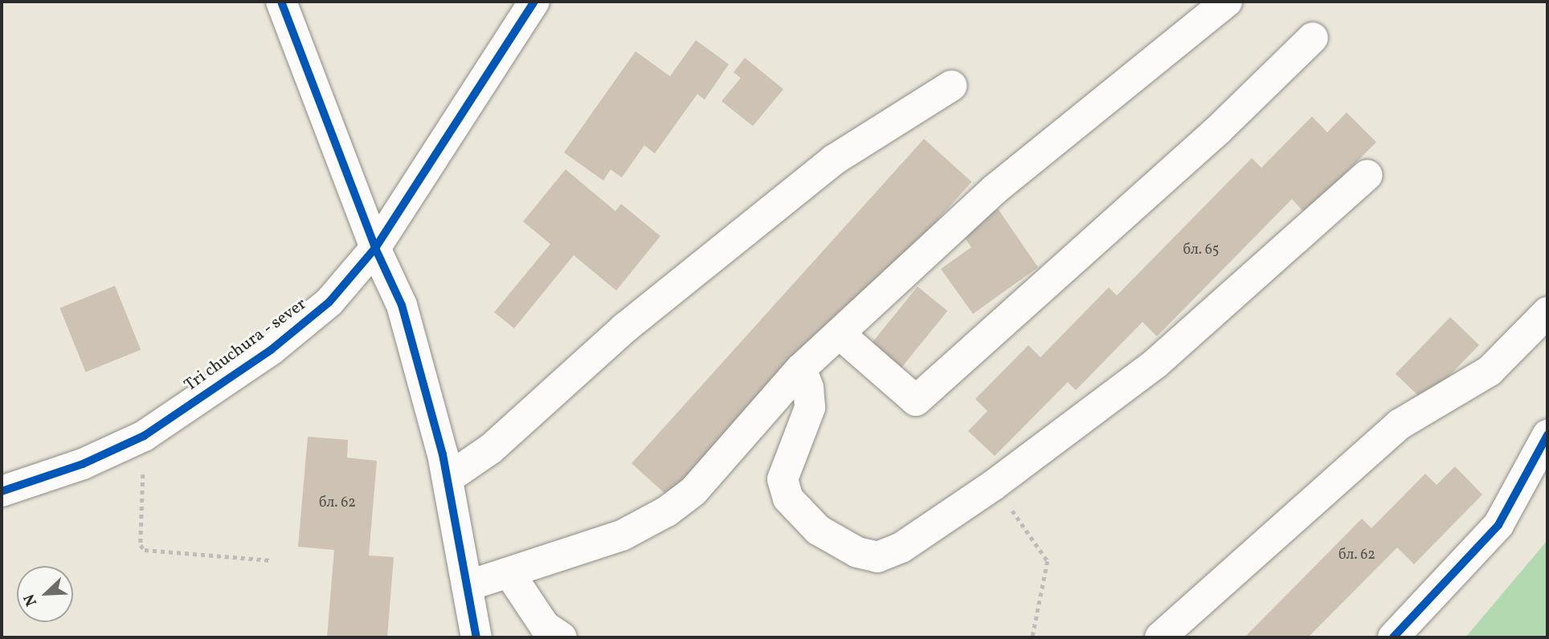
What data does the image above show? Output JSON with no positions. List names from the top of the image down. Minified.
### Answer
{"streets":{"street":["Tri chuchura - sever"]},"house_numbers":["бл. 65","бл. 62","бл. 62"],"north":"bottom left"}
